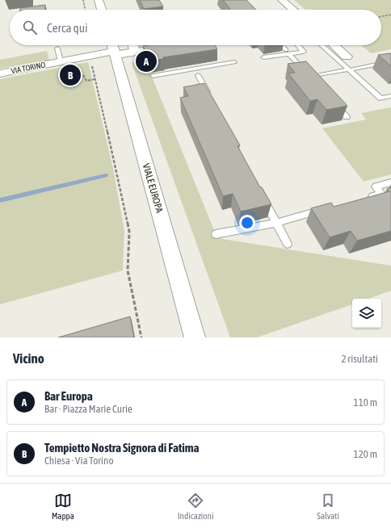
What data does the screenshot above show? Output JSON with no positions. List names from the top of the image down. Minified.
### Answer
{"streets":{"street":["VIA TORINO","VIALE EUROPA"]},"crossings":[["VIA TORINO","VIALE EUROPA"]],"page":{"search":"Cerca qui","pins":["A","B"],"heading":["Vicino","2 risultati"],"list":[{"mark":"A","name":"Bar Europa","note":"Bar · Piazza Marie Curie","value":"110 m"},{"mark":"B","name":"Tempietto Nostra Signora di Fatima","note":"Chiesa · Via Torino","value":"120 m"}],"nav":["Mappa","Indicazioni","Salvati"]}}
